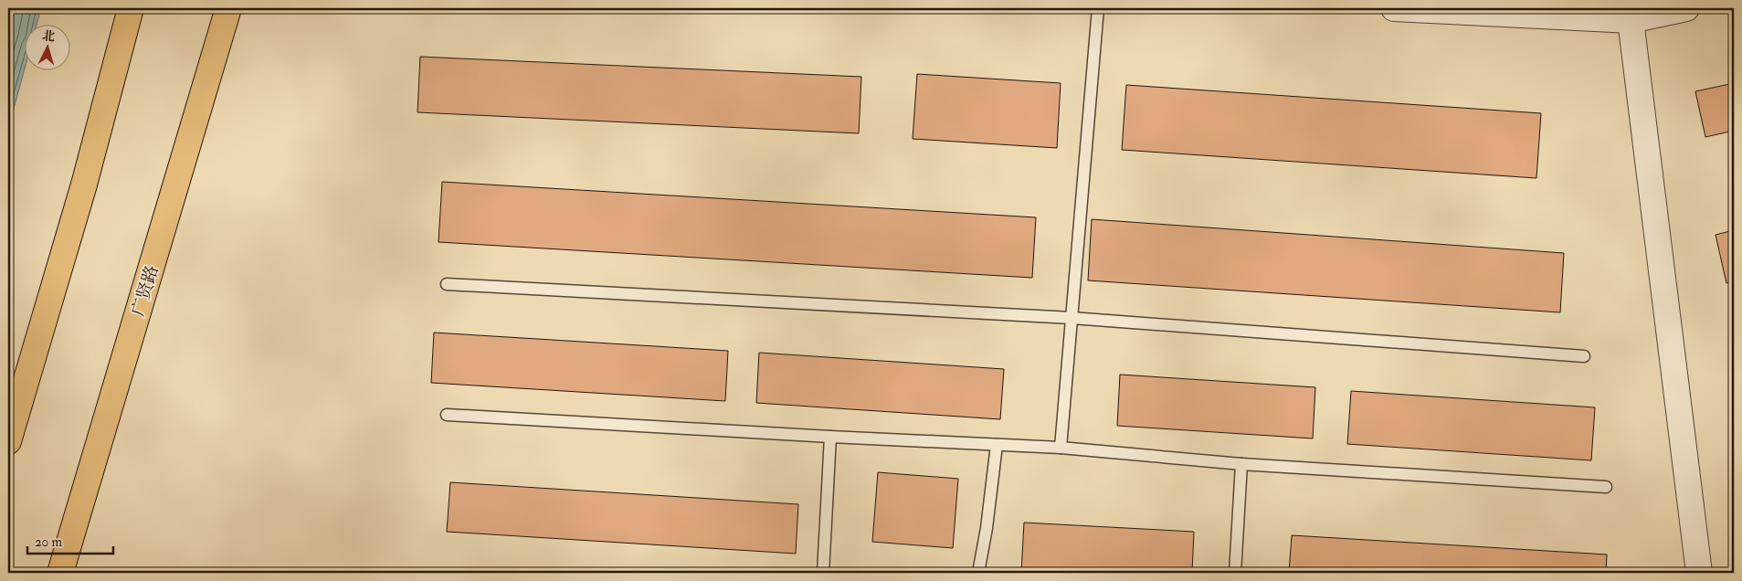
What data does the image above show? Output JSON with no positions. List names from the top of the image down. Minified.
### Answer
{"streets":{"main road":["广贤路"]},"scale_bar":"20 m","north":"top"}
